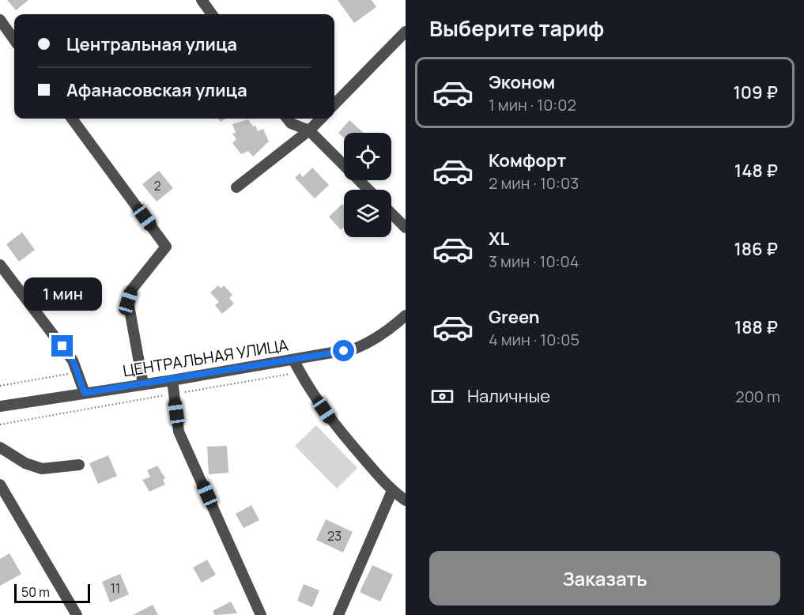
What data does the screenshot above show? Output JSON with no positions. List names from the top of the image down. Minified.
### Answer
{"streets":{"street":["ЦЕНТРАЛЬНАЯ УЛИЦА"]},"house_numbers":["2","23","11"],"scale_bar":"50 m","page":{"heading":"Выберите тариф","banner":["Центральная улица","Афанасовская улица"],"list":[{"name":"Эконом","note":"1 мин · 10:02","value":"109 ₽"},{"name":"Комфорт","note":"2 мин · 10:03","value":"148 ₽"},{"name":"XL","note":"3 мин · 10:04","value":"186 ₽"},{"name":"Green","note":"4 мин · 10:05","value":"188 ₽"}],"bubble":"1 мин","pay":["Наличные","200 m"],"buttons":"Заказать","scale":"50 m"}}
